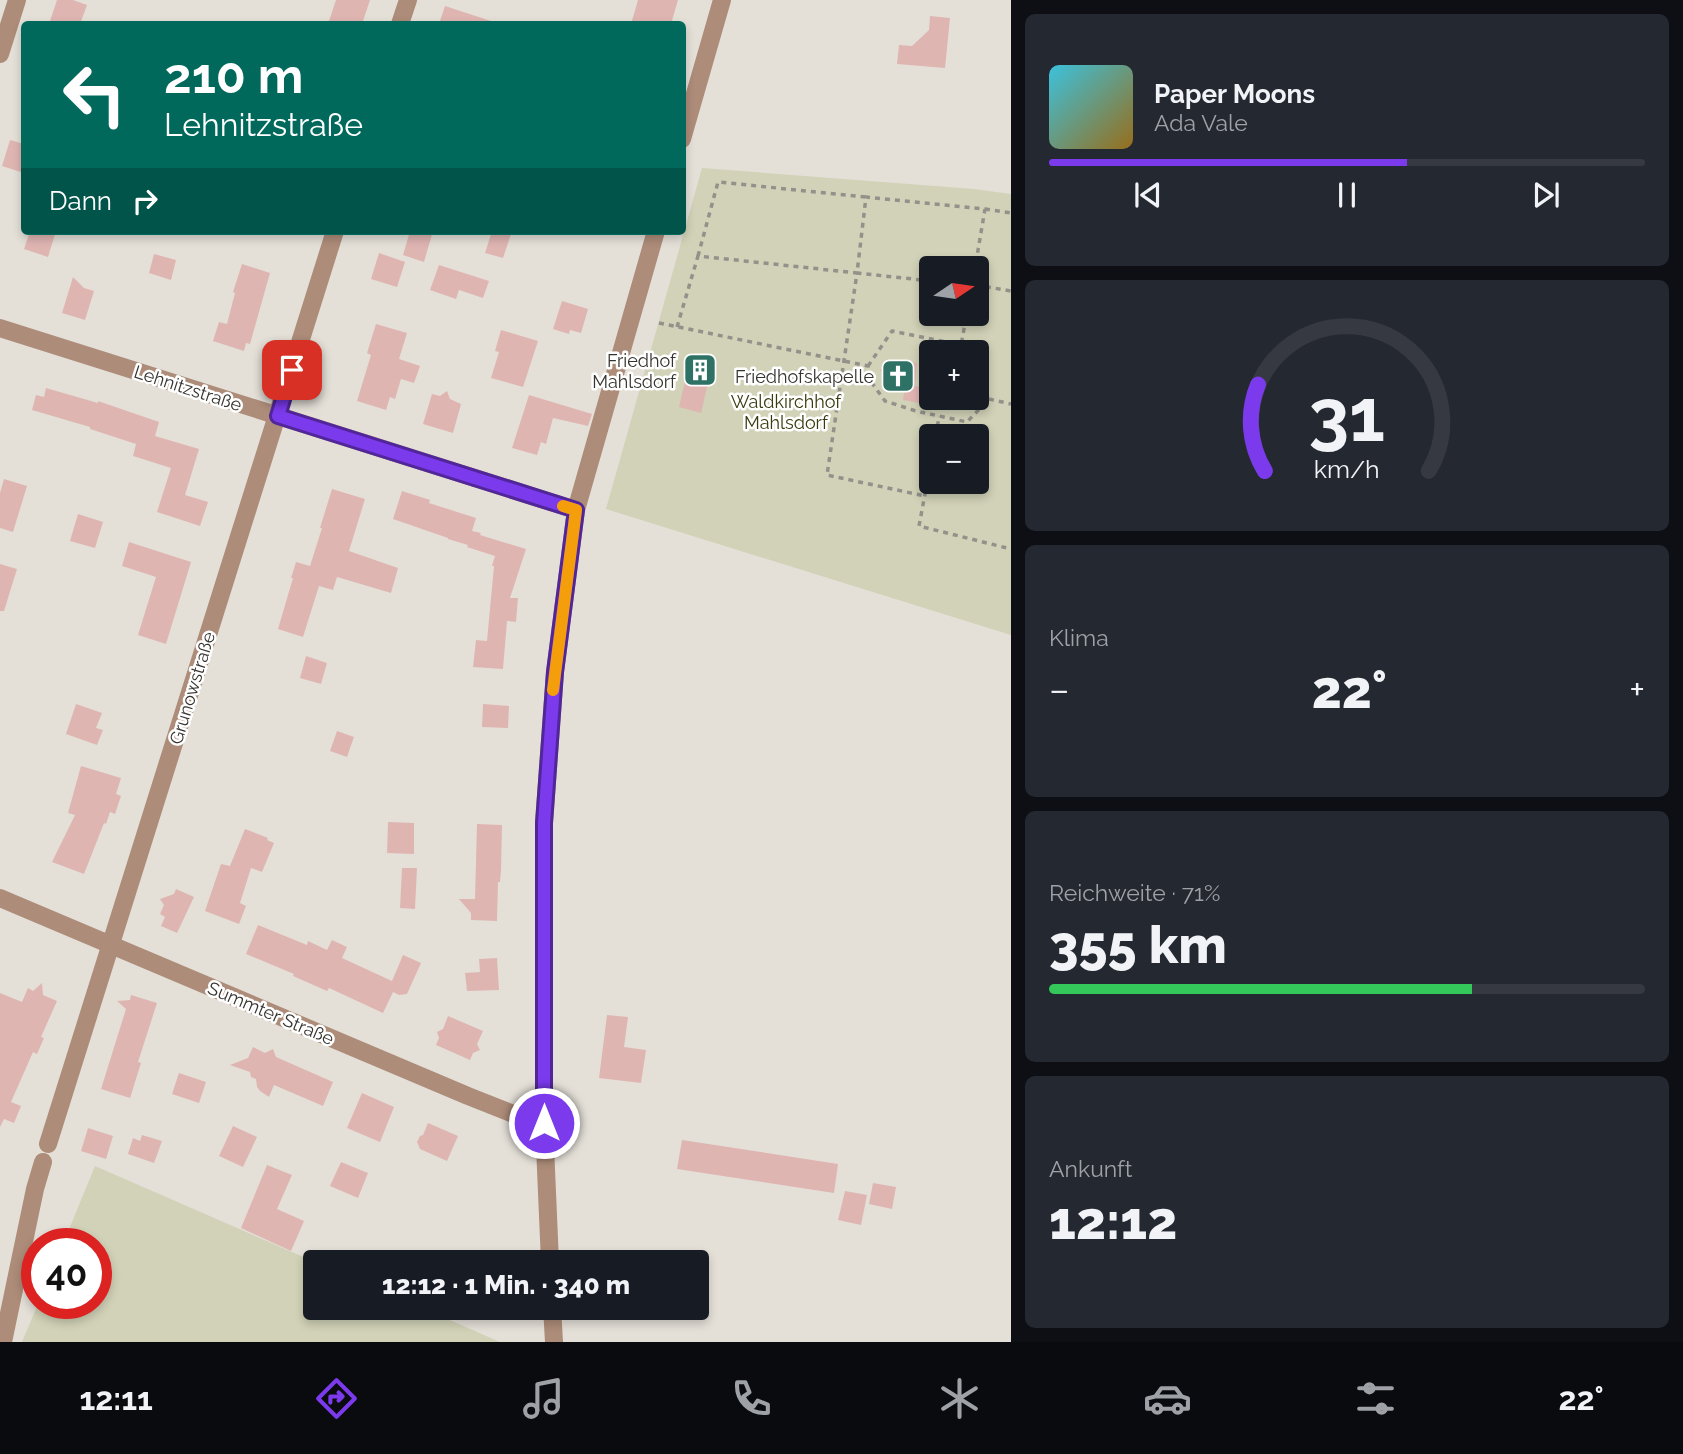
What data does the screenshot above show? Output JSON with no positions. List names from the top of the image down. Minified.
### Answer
{"streets":{"street":["Lehnitzstraße","Grunowstraße","Summter Straße"]},"crossings":[["Lehnitzstraße","Grunowstraße"],["Grunowstraße","Summter Straße"]],"parks":["Waldkirchhof Mahlsdorf"],"places":{"building":["Friedhof Mahlsdorf"],"church":["Friedhofskapelle"]},"north":"right","page":{"turn":["210 m","Lehnitzstraße"],"song":["Paper Moons","Ada Vale"],"then":"Dann","map_buttons":["+","−"],"tile":["Klima",["Reichweite · 71%","355 km"],["Ankunft","12:12"]],"heat":["−","22°","+"],"limit":"40","trip":"12:12 · 1 Min. · 340 m","tabs":["12:11","22°"],"gauge":["31","km/h"]}}
